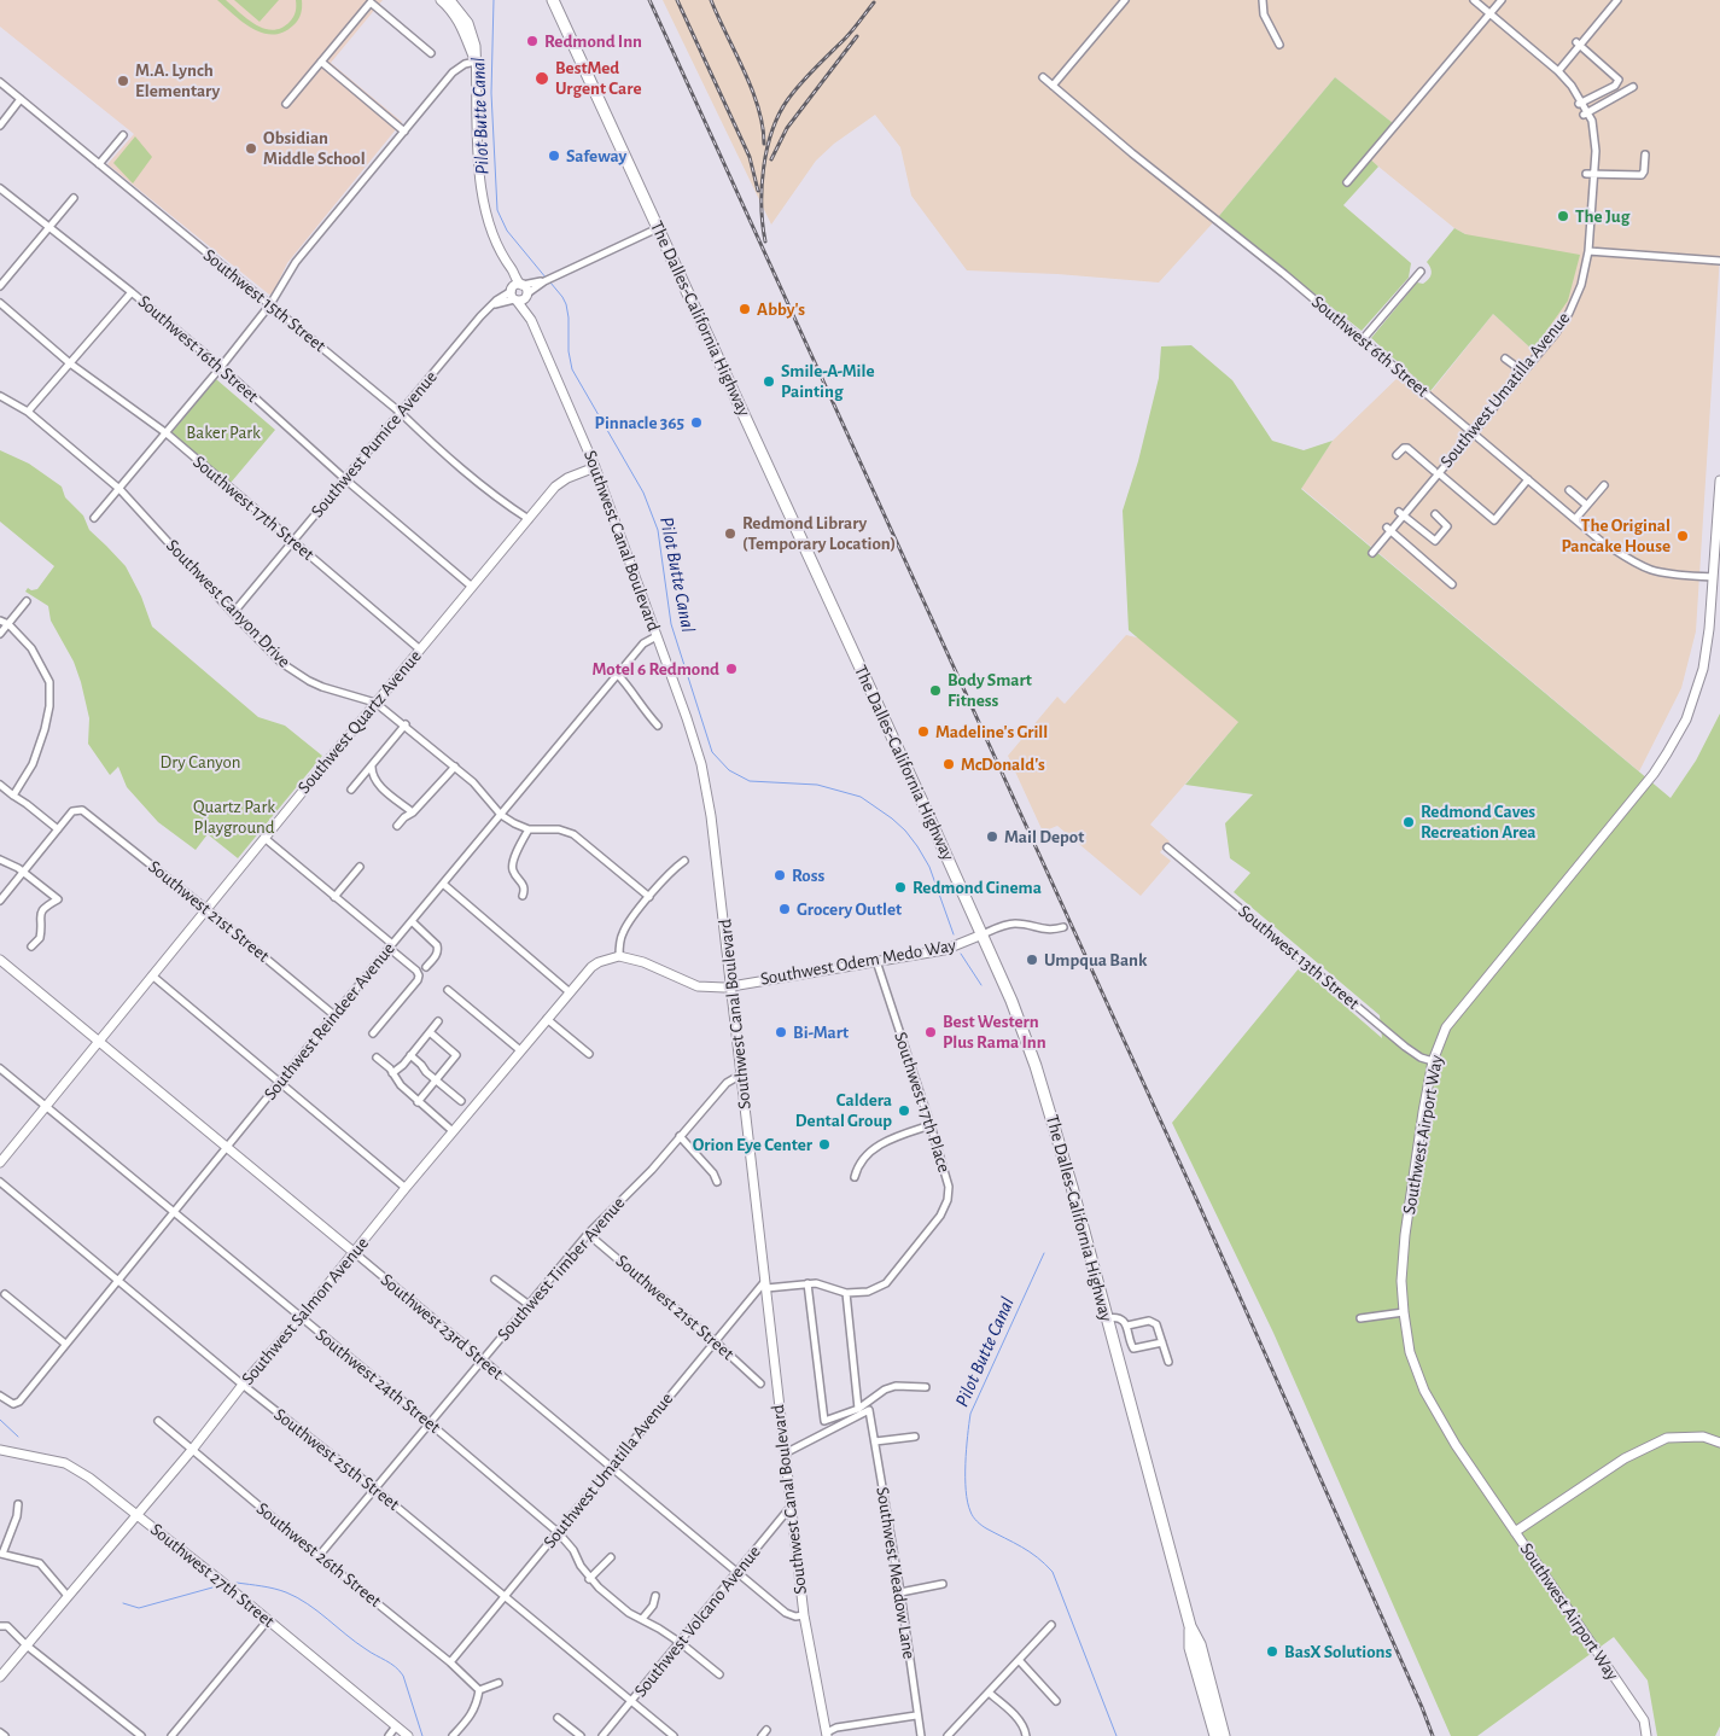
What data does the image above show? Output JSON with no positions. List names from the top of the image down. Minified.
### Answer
{"streets":{"highway":["The Dalles-California Highway"],"main road":["Southwest Canal Boulevard","Southwest Quartz Avenue","Southwest Odem Medo Way","Southwest Airport Way","Southwest Salmon Avenue","Southwest 23rd Street","Southwest 27th Street"],"street":["Southwest 15th Street","Southwest 6th Street","Southwest 16th Street","Southwest Umatilla Avenue","Southwest Pumice Avenue","Southwest 17th Street","Southwest Canyon Drive","Southwest 21st Street","Southwest 13th Street","Southwest Reindeer Avenue","Southwest 17th Place","Southwest Timber Avenue","Southwest 24th Street","Southwest 25th Street","Southwest 26th Street","Southwest Meadow Lane","Southwest Volcano Avenue"]},"crossings":[["Southwest 15th Street","Southwest Pumice Avenue"],["Southwest 15th Street","Southwest Quartz Avenue"],["The Dalles-California Highway","Southwest Odem Medo Way"],["Southwest 6th Street","Southwest Umatilla Avenue"],["Southwest 6th Street","Southwest Airport Way"],["Southwest 16th Street","Southwest Pumice Avenue"],["Southwest 16th Street","Southwest Quartz Avenue"],["Southwest Umatilla Avenue","Southwest Canal Boulevard"],["Southwest Umatilla Avenue","Southwest 21st Street"],["Southwest Umatilla Avenue","Southwest 17th Place"],["Southwest Umatilla Avenue","Southwest 23rd Street"],["Southwest Umatilla Avenue","Southwest 24th Street"],["Southwest Umatilla Avenue","Southwest 25th Street"],["Southwest Umatilla Avenue","Southwest 26th Street"],["Southwest Pumice Avenue","Southwest 17th Street"],["Southwest Pumice Avenue","Southwest Canal Boulevard"],["Southwest Pumice Avenue","Southwest Canyon Drive"],["Southwest 17th Street","Southwest Quartz Avenue"],["Southwest Canal Boulevard","Southwest Quartz Avenue"],["Southwest Canal Boulevard","Southwest Odem Medo Way"],["Southwest Canal Boulevard","Southwest Reindeer Avenue"],["Southwest Canal Boulevard","Southwest 17th Place"],["Southwest Canal Boulevard","Southwest Timber Avenue"],["Southwest Canal Boulevard","Southwest 23rd Street"],["Southwest Canal Boulevard","Southwest Meadow Lane"],["Southwest Canal Boulevard","Southwest Volcano Avenue"],["Southwest Canyon Drive","Southwest Quartz Avenue"],["Southwest Canyon Drive","Southwest Reindeer Avenue"],["Southwest Quartz Avenue","Southwest 21st Street"],["Southwest Quartz Avenue","Southwest 23rd Street"],["Southwest Quartz Avenue","Southwest 24th Street"],["Southwest 21st Street","Southwest Reindeer Avenue"],["Southwest 21st Street","Southwest Timber Avenue"],["Southwest 13th Street","Southwest Airport Way"],["Southwest Odem Medo Way","Southwest 17th Place"],["Southwest Reindeer Avenue","Southwest 23rd Street"],["Southwest Reindeer Avenue","Southwest 24th Street"],["Southwest Reindeer Avenue","Southwest 25th Street"],["Southwest Timber Avenue","Southwest 23rd Street"],["Southwest Timber Avenue","Southwest 24th Street"],["Southwest Timber Avenue","Southwest 25th Street"],["Southwest Timber Avenue","Southwest 26th Street"],["Southwest Salmon Avenue","Southwest 23rd Street"],["Southwest Salmon Avenue","Southwest 24th Street"],["Southwest Salmon Avenue","Southwest 25th Street"],["Southwest Salmon Avenue","Southwest 26th Street"],["Southwest Salmon Avenue","Southwest 27th Street"],["Southwest 23rd Street","Southwest Volcano Avenue"],["Southwest 24th Street","Southwest Volcano Avenue"],["Southwest 25th Street","Southwest Volcano Avenue"]],"water":["Pilot Butte Canal"],"parks":["Baker Park","Dry Canyon","Quartz Park Playground"],"places":["Redmond Inn","BestMed Urgent Care","M.A. Lynch Elementary","Obsidian Middle School","Safeway","The Jug","Abby's","Smile-A-Mile Painting","Pinnacle 365","Redmond Library (Temporary Location)","The Original Pancake House","Motel 6 Redmond","Body Smart Fitness","Madeline's Grill","McDonald's","Redmond Caves Recreation Area","Mail Depot","Ross","Redmond Cinema","Grocery Outlet","Umpqua Bank","Bi-Mart","Best Western Plus Rama Inn","Caldera Dental Group","Orion Eye Center","BasX Solutions"]}
